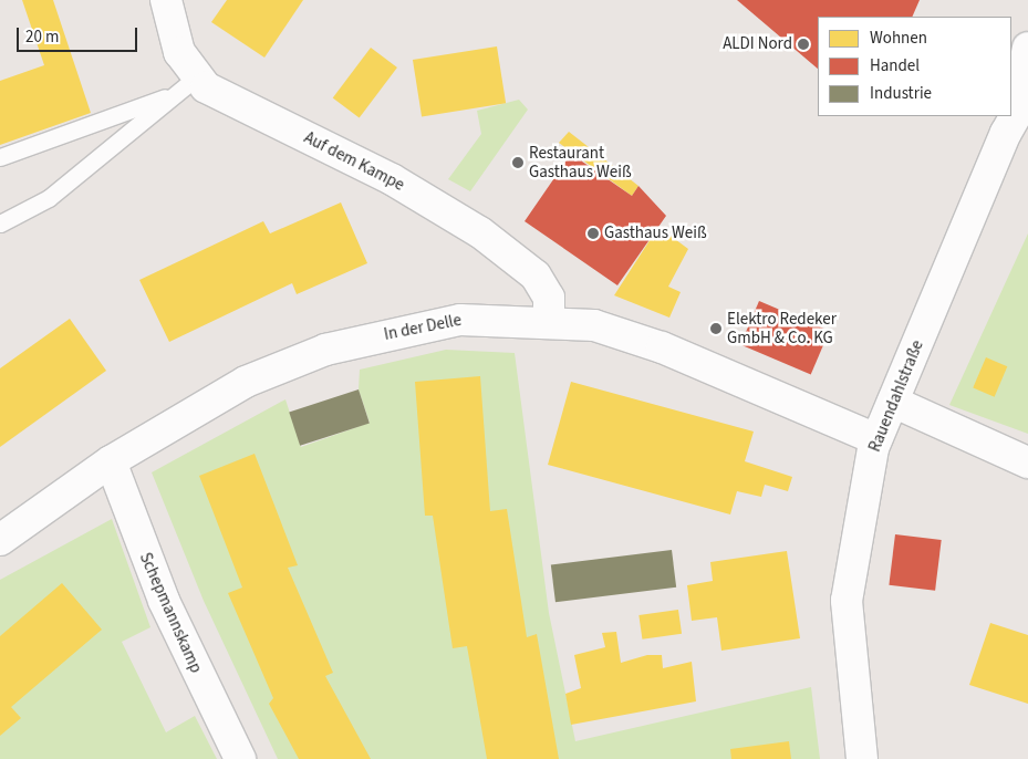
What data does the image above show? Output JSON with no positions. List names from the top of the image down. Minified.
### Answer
{"streets":{"street":["Auf dem Kampe","In der Delle","Rauendahlstraße","Schepmannskamp"]},"crossings":[["Auf dem Kampe","In der Delle"],["In der Delle","Rauendahlstraße"],["In der Delle","Schepmannskamp"]],"places":["ALDI Nord","Restaurant Gasthaus Weiß","Gasthaus Weiß","Elektro Redeker GmbH & Co. KG"],"legend":["Wohnen","Handel","Industrie"],"scale_bar":"20 m"}
